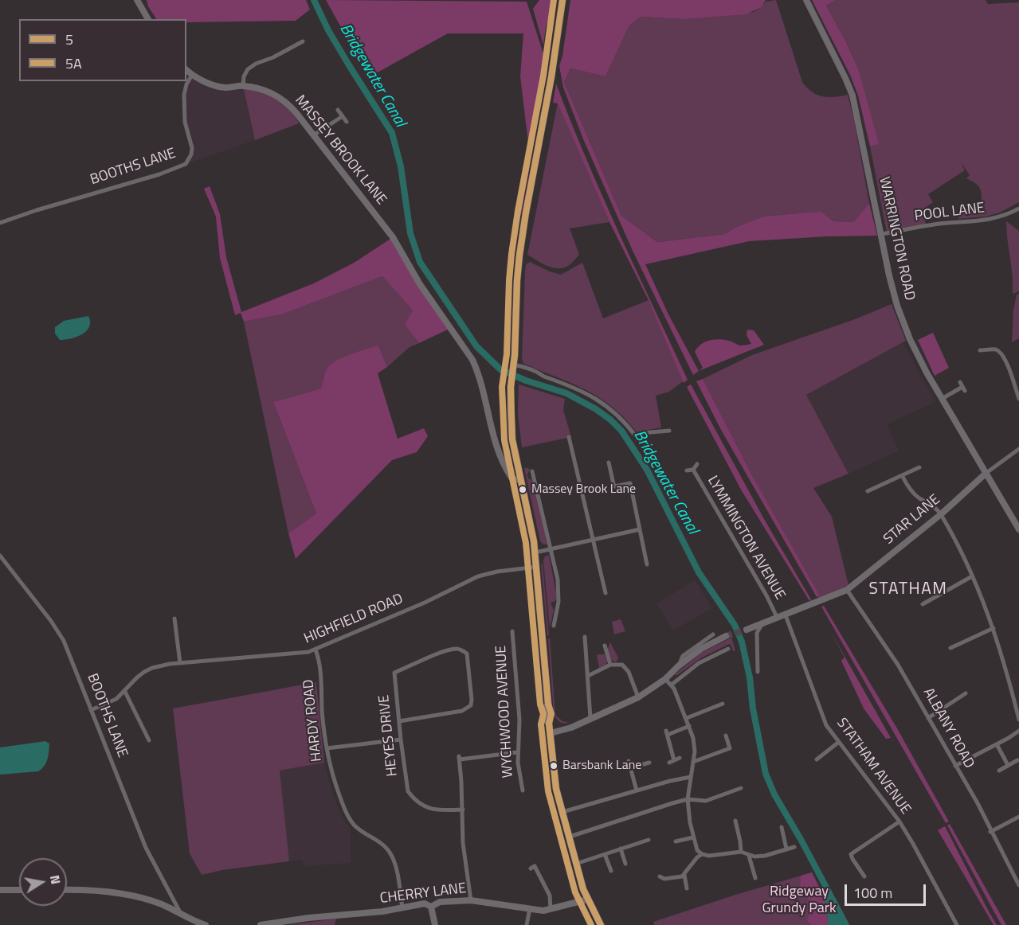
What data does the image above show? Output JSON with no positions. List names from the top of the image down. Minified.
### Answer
{"streets":{"street":["MASSEY BROOK LANE","BOOTHS LANE","POOL LANE","WARRINGTON ROAD","STAR LANE","LYMMINGTON AVENUE","HIGHFIELD ROAD","WYCHWOOD AVENUE","HARDY ROAD","ALBANY ROAD","HEYES DRIVE","STATHAM AVENUE","CHERRY LANE"]},"crossings":[["MASSEY BROOK LANE","BOOTHS LANE"],["BOOTHS LANE","HIGHFIELD ROAD"],["POOL LANE","WARRINGTON ROAD"],["WARRINGTON ROAD","STAR LANE"],["STAR LANE","ALBANY ROAD"],["STAR LANE","STATHAM AVENUE"],["HIGHFIELD ROAD","HARDY ROAD"],["HARDY ROAD","CHERRY LANE"]],"districts":["STATHAM"],"water":["Bridgewater Canal"],"parks":["Ridgeway Grundy Park"],"places":["Massey Brook Lane","Barsbank Lane"],"lines":["transit line 5","transit line 5A"],"legend":["5","5A"],"scale_bar":"100 m","north":"right"}
